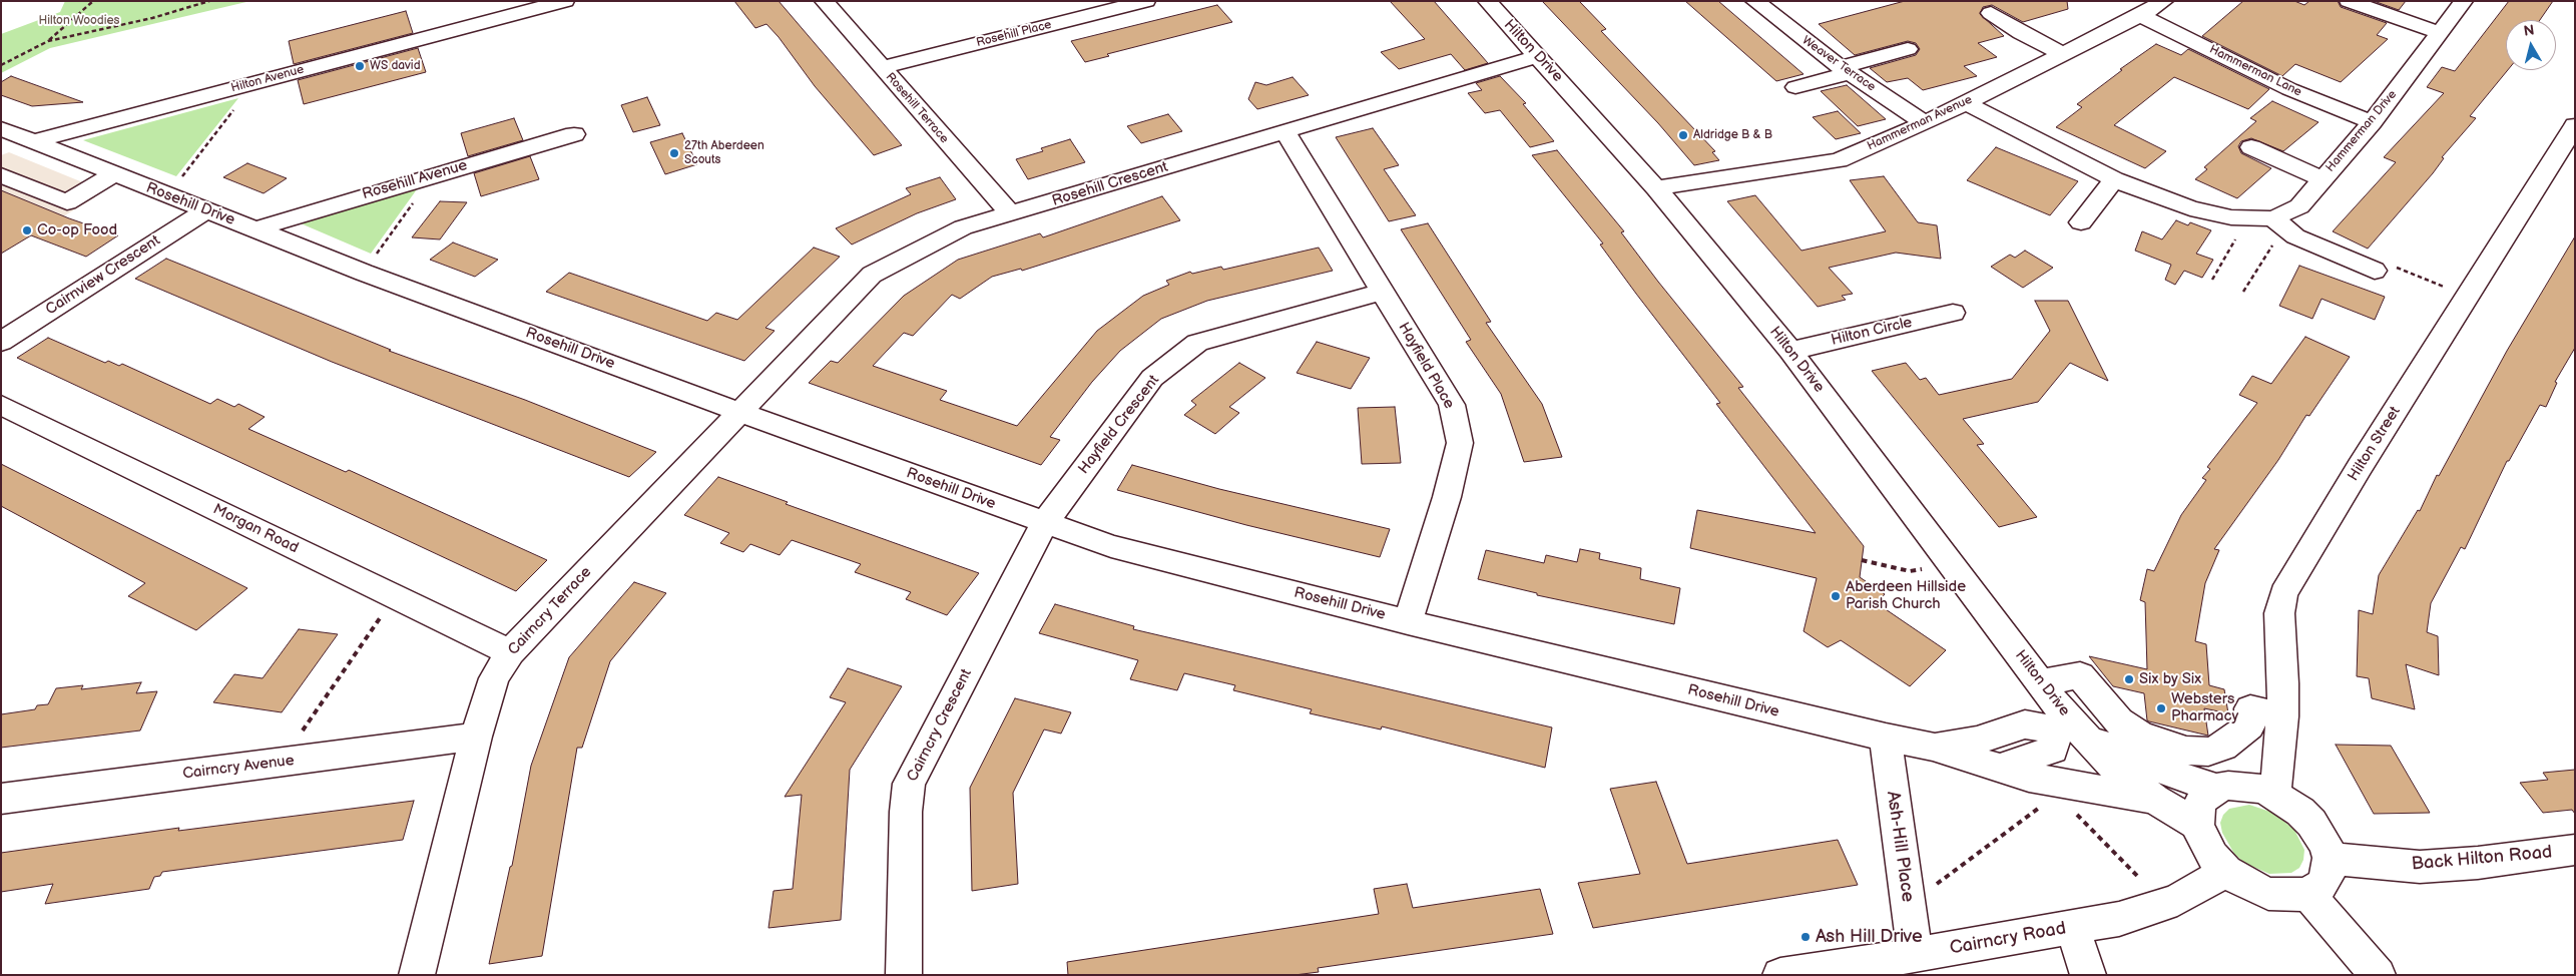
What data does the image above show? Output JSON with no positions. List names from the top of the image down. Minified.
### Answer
{"streets":{"street":["Rosehill Place","Hilton Drive","Weaver Terrace","Hammerman Lane","Hilton Avenue","Rosehill Terrace","Hammerman Avenue","Hammerman Drive","Rosehill Avenue","Rosehill Crescent","Rosehill Drive","Cairnview Crescent","Hilton Circle","Hayfield Place","Hayfield Crescent","Hilton Street","Morgan Road","Cairncry Terrace","Cairncry Crescent","Cairncry Avenue","Ash-Hill Place","Back Hilton Road","Cairncry Road"]},"crossings":[["Rosehill Place","Rosehill Terrace"],["Hilton Drive","Hammerman Avenue"],["Hilton Drive","Rosehill Crescent"],["Hilton Drive","Rosehill Drive"],["Hilton Drive","Hilton Circle"],["Hilton Drive","Hilton Street"],["Hilton Drive","Back Hilton Road"],["Hilton Drive","Cairncry Road"],["Weaver Terrace","Hammerman Avenue"],["Hammerman Lane","Hammerman Avenue"],["Hammerman Lane","Hammerman Drive"],["Hilton Avenue","Rosehill Drive"],["Rosehill Terrace","Rosehill Crescent"],["Hammerman Avenue","Hammerman Drive"],["Rosehill Avenue","Rosehill Drive"],["Rosehill Crescent","Rosehill Drive"],["Rosehill Crescent","Hayfield Place"],["Rosehill Crescent","Cairncry Terrace"],["Rosehill Drive","Cairnview Crescent"],["Rosehill Drive","Hayfield Place"],["Rosehill Drive","Hayfield Crescent"],["Rosehill Drive","Cairncry Terrace"],["Rosehill Drive","Cairncry Crescent"],["Rosehill Drive","Ash-Hill Place"],["Hayfield Place","Hayfield Crescent"],["Hayfield Crescent","Cairncry Crescent"],["Hilton Street","Back Hilton Road"],["Hilton Street","Cairncry Road"],["Morgan Road","Cairncry Terrace"],["Cairncry Terrace","Cairncry Avenue"],["Ash-Hill Place","Cairncry Road"],["Back Hilton Road","Cairncry Road"]],"parks":["Hilton Woodies"],"places":["WS david","Aldridge B & B","27th Aberdeen Scouts","Co-op Food","Aberdeen Hillside Parish Church","Six by Six","Websters Pharmacy","Ash Hill Drive"],"north":"top"}
